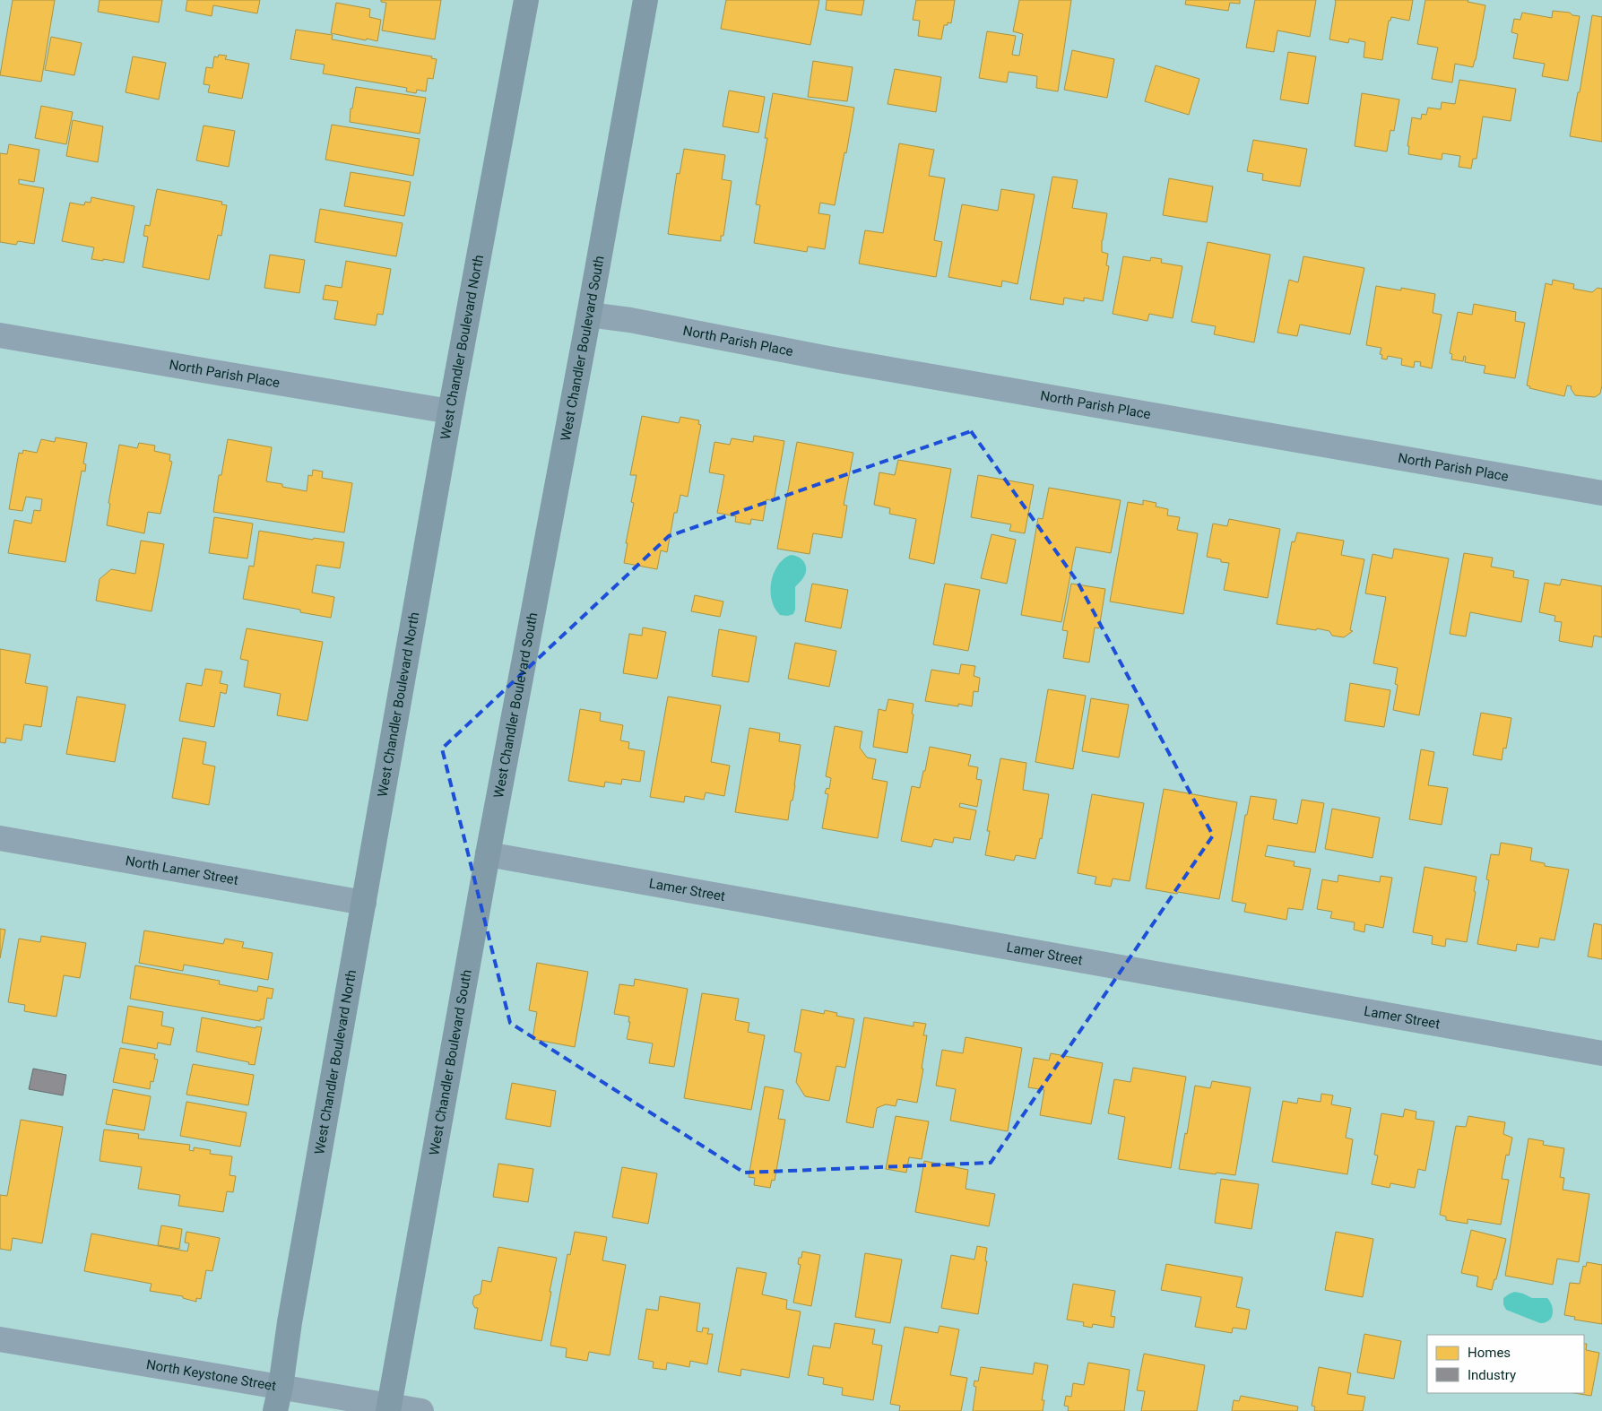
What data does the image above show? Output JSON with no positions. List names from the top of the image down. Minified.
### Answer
{"streets":{"main road":["West Chandler Boulevard North","West Chandler Boulevard South"],"street":["North Parish Place","North Lamer Street","Lamer Street","North Keystone Street"]},"crossings":[["North Parish Place","West Chandler Boulevard North"],["North Parish Place","West Chandler Boulevard South"],["West Chandler Boulevard North","North Lamer Street"],["West Chandler Boulevard North","North Keystone Street"],["West Chandler Boulevard South","Lamer Street"],["West Chandler Boulevard South","North Keystone Street"]],"legend":["Homes","Industry"]}
